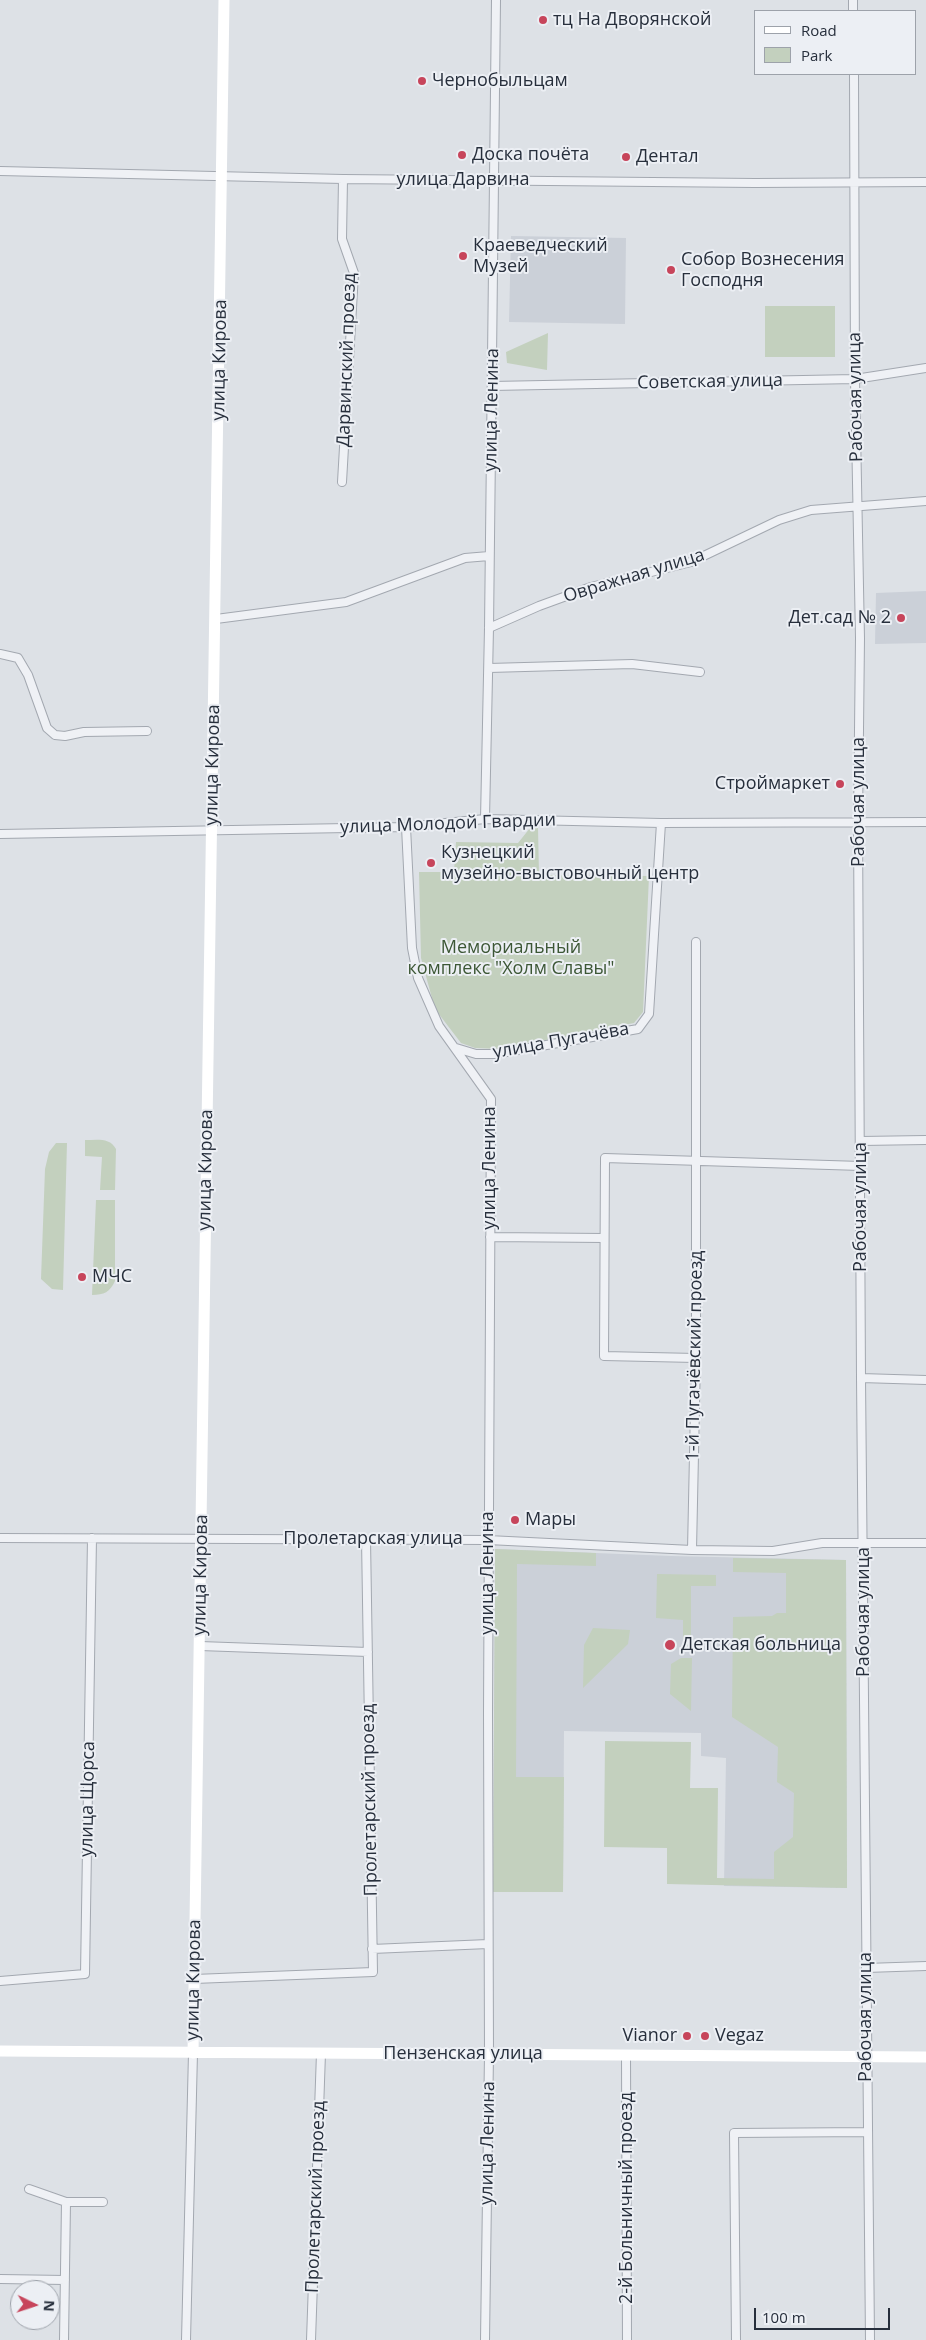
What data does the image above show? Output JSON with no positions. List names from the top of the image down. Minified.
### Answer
{"streets":{"street":["улица Дарвина","улица Кирова","Дарвинский проезд","Советская улица","Рабочая улица","улица Ленина","Овражная улица","улица Молодой Гвардии","улица Пугачёва","1-й Пугачёвский проезд","Пролетарская улица","улица Щорса","Пролетарский проезд","Пензенская улица","2-й Больничный проезд"]},"crossings":[["улица Дарвина","улица Кирова"],["улица Дарвина","Дарвинский проезд"],["улица Дарвина","Рабочая улица"],["улица Дарвина","улица Ленина"],["улица Кирова","улица Молодой Гвардии"],["улица Кирова","Пролетарская улица"],["улица Кирова","Пролетарский проезд"],["улица Кирова","Пензенская улица"],["Советская улица","Рабочая улица"],["Советская улица","улица Ленина"],["Рабочая улица","Овражная улица"],["Рабочая улица","улица Молодой Гвардии"],["Рабочая улица","Пролетарская улица"],["Рабочая улица","Пензенская улица"],["улица Ленина","Овражная улица"],["улица Ленина","улица Молодой Гвардии"],["улица Ленина","улица Пугачёва"],["улица Ленина","Пролетарская улица"],["улица Ленина","Пензенская улица"],["улица Молодой Гвардии","улица Пугачёва"],["1-й Пугачёвский проезд","Пролетарская улица"],["Пролетарская улица","улица Щорса"],["Пролетарская улица","Пролетарский проезд"],["Пролетарский проезд","Пензенская улица"],["Пензенская улица","2-й Больничный проезд"]],"parks":["Мемориальный комплекс \"Холм Славы\""],"places":["тц На Дворянской","Чернобыльцам","Доска почёта","Дентал","Краеведческий Музей","Собор Вознесения Господня","Дет.сад № 2","Строймаркет","Кузнецкий музейно-выстовочный центр","МЧС","Мары","Детская больница","Vianor","Vegaz"],"legend":["Road","Park"],"scale_bar":"100 m","north":"right"}
